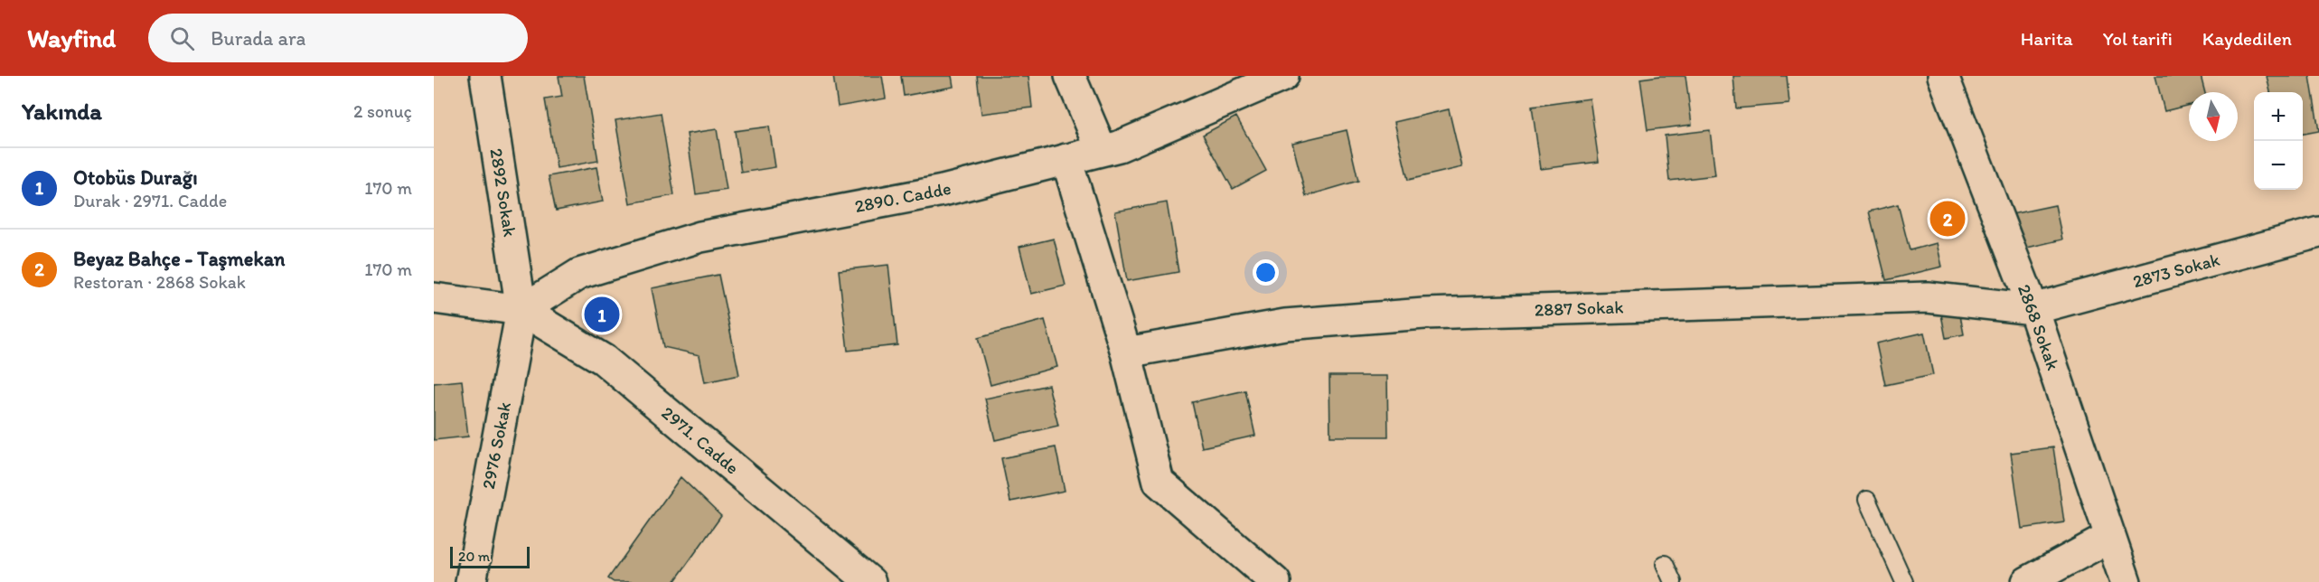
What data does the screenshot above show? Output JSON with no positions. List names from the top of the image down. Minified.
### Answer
{"streets":{"street":["2892 Sokak","2890. Cadde","2873 Sokak","2887 Sokak","2868 Sokak","2971. Cadde","2976 Sokak"]},"crossings":[["2892 Sokak","2890. Cadde"],["2892 Sokak","2971. Cadde"],["2892 Sokak","2976 Sokak"],["2890. Cadde","2971. Cadde"],["2890. Cadde","2976 Sokak"],["2873 Sokak","2887 Sokak"],["2873 Sokak","2868 Sokak"],["2887 Sokak","2868 Sokak"],["2971. Cadde","2976 Sokak"]],"scale_bar":"20 m","north":"bottom","page":{"header":"Wayfind","search":"Burada ara","nav":["Harita","Yol tarifi","Kaydedilen"],"heading":["Yakında","2 sonuç"],"map_buttons":["+","−"],"list":[{"mark":"1","name":"Otobüs Durağı","note":"Durak · 2971. Cadde","value":"170 m"},{"mark":"2","name":"Beyaz Bahçe - Taşmekan","note":"Restoran · 2868 Sokak","value":"170 m"}],"pins":["2","1"],"scale":"20 m"}}
